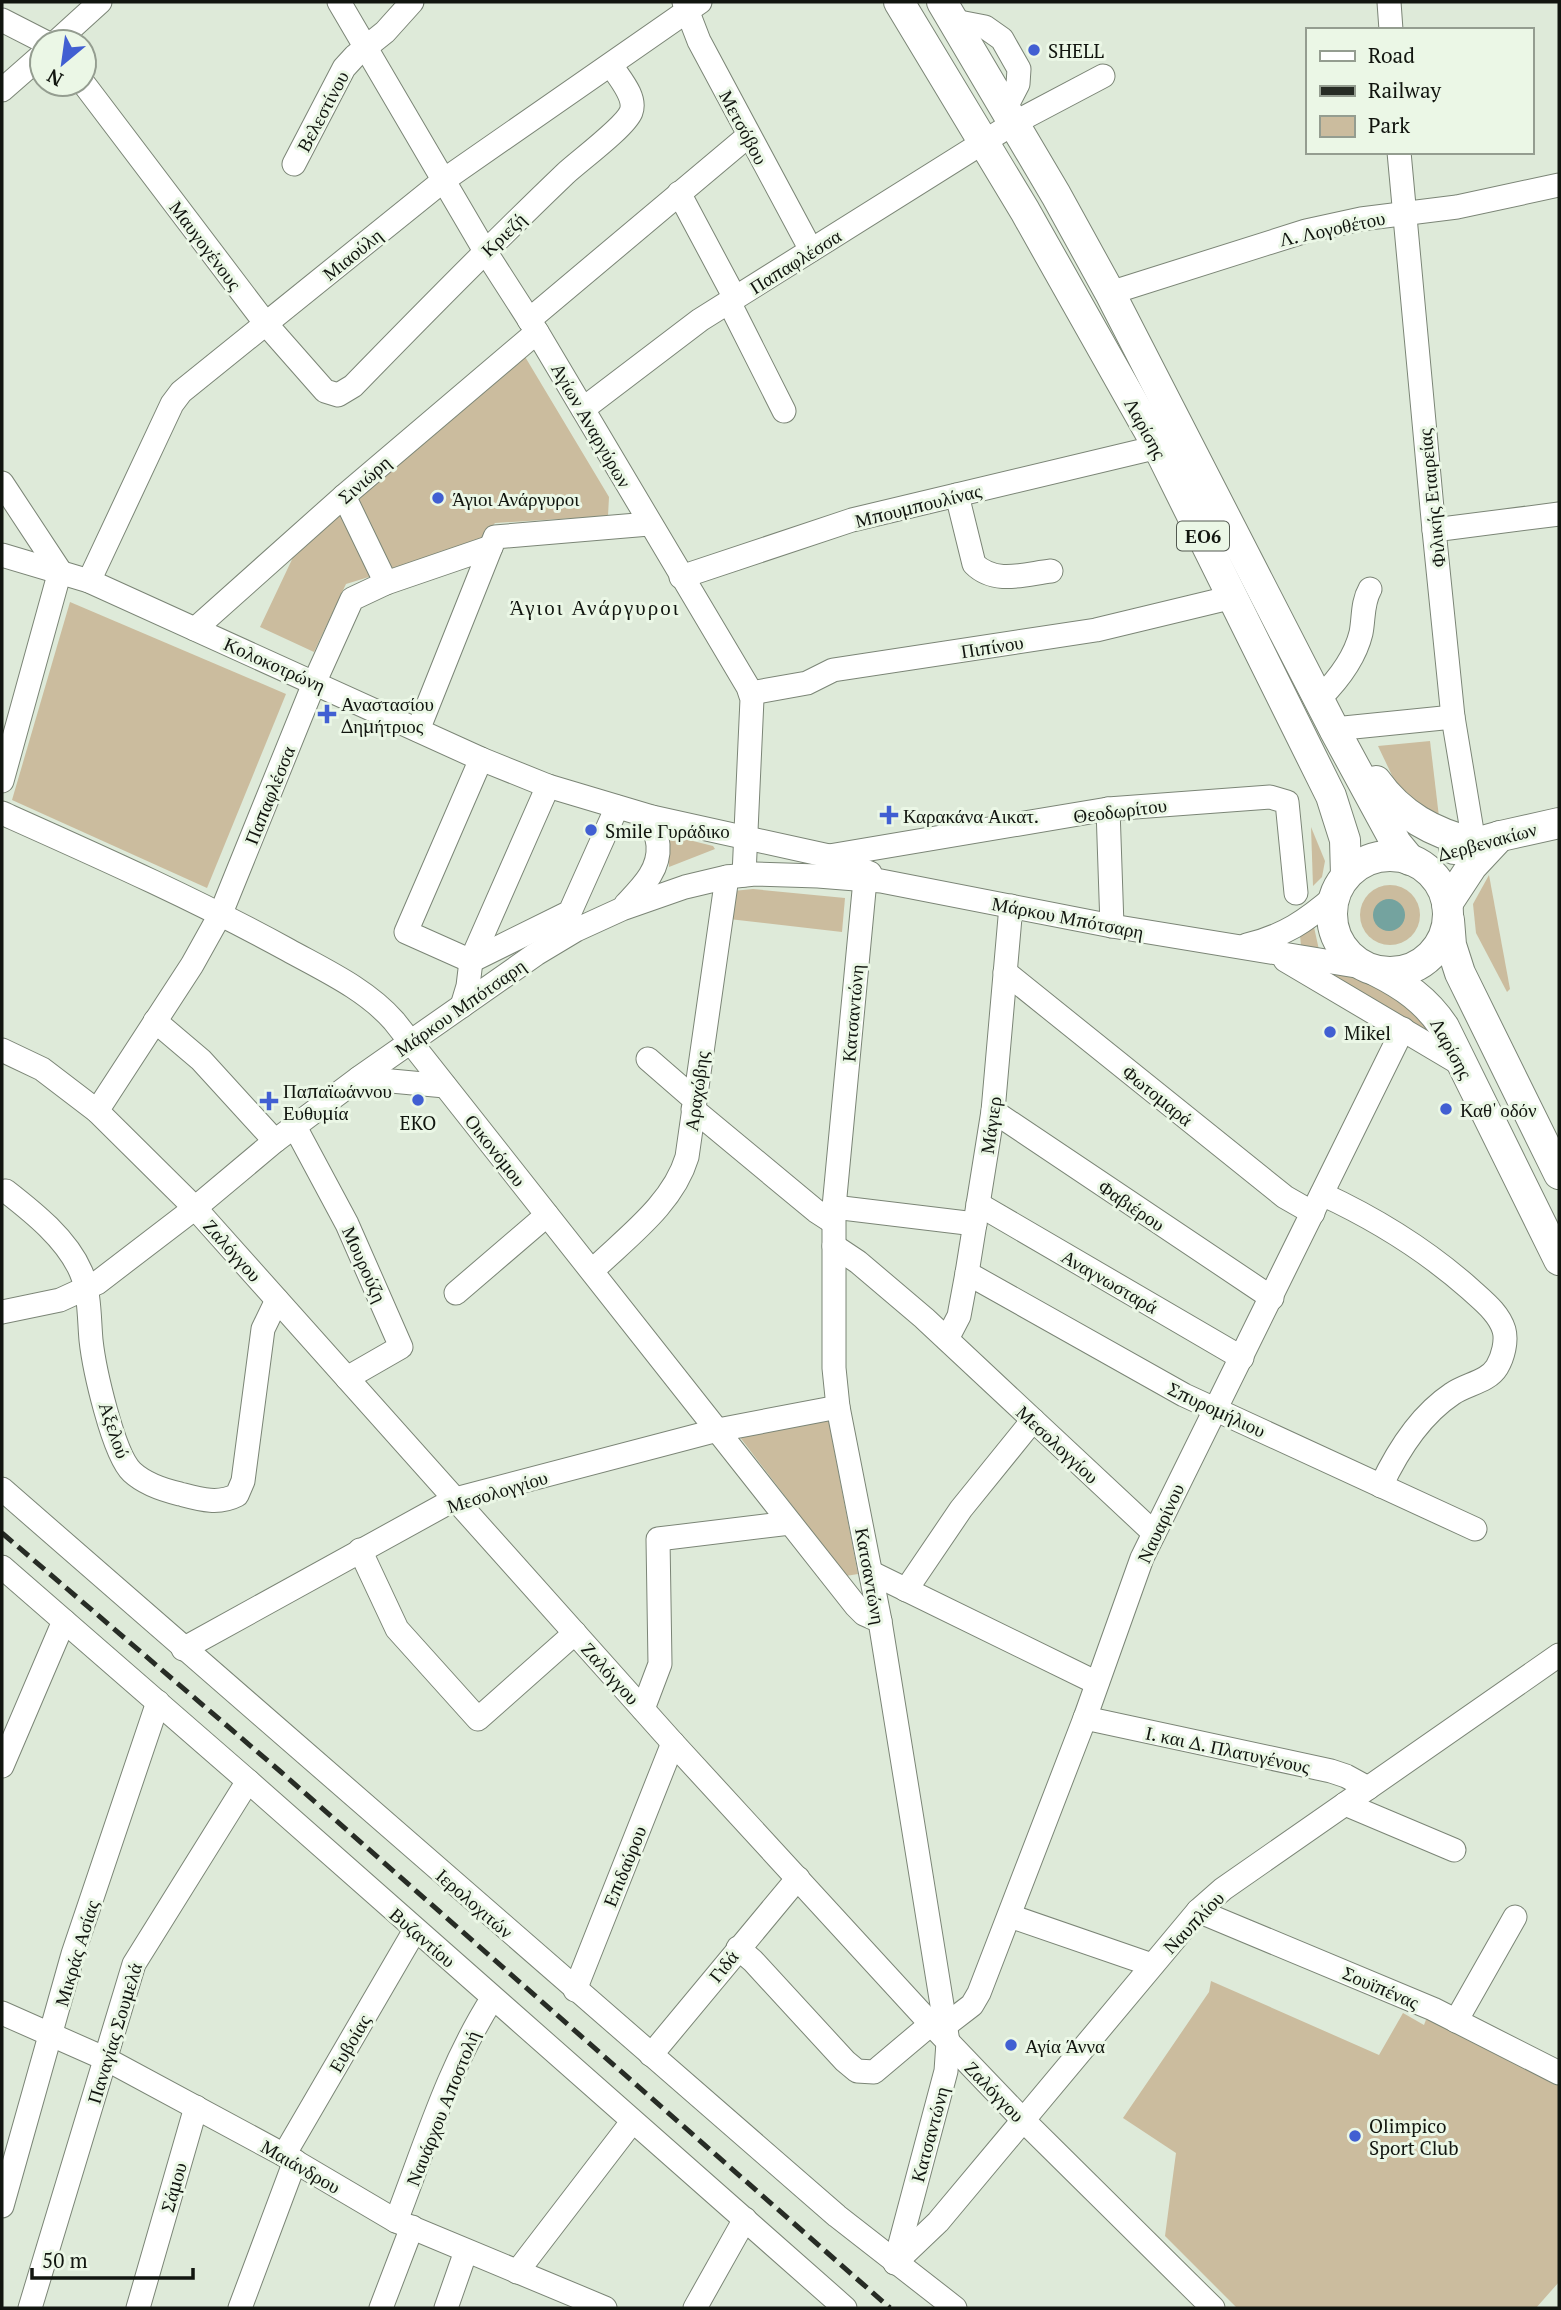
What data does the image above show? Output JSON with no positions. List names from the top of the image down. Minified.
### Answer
{"streets":{"main road":["Λαρίσης","ΕΟ6","Δερβενακίων"],"street":["Βελεστίνου","Μετσόβου","Λ. Λογοθέτου","Κριεζή","Μαυγογένους","Μιαούλη","Παπαφλέσσα","Αγίων Αναργύρων","Σινιώρη","Φιλικής Εταιρείας","Μπουμπουλίνας","Πιπίνου","Κολοκοτρώνη","Θεοδωρίτου","Μάρκου Μπότσαρη","Κατσαντώνη","Αραχώβης","Φωτομαρά","Μάγιερ","Οικονόμου","Φαβιέρου","Ζαλόγγου","Μουρούζη","Αναγνωσταρά","Σπυρομήλιου","Αξελού","Μεσολογγίου","Ναυαρίνου","Ι. και Δ. Πλατυγένους","Επιδαύρου","Ιερολοχιτών","Ναυπλίου","Βυζαντίου","Μικράς Ασίας","Γιδά","Σουϊπένας","Παναγίας Σουμελά","Ευβοίας","Ναυάρχου Αποστολή","Μαιάνδρου","Σάμου"]},"crossings":[["Βελεστίνου","Αγίων Αναργύρων"],["Μετσόβου","Μιαούλη"],["Μετσόβου","Παπαφλέσσα"],["Μετσόβου","Σινιώρη"],["Λ. Λογοθέτου","Λαρίσης"],["Λ. Λογοθέτου","Φιλικής Εταιρείας"],["Κριεζή","Μαυγογένους"],["Κριεζή","Μιαούλη"],["Κριεζή","Αγίων Αναργύρων"],["Μαυγογένους","Μιαούλη"],["Μιαούλη","Αγίων Αναργύρων"],["Μιαούλη","Κολοκοτρώνη"],["Παπαφλέσσα","Αγίων Αναργύρων"],["Παπαφλέσσα","Λαρίσης"],["Παπαφλέσσα","Κολοκοτρώνη"],["Παπαφλέσσα","Οικονόμου"],["Παπαφλέσσα","Ζαλόγγου"],["Αγίων Αναργύρων","Σινιώρη"],["Αγίων Αναργύρων","Μπουμπουλίνας"],["Αγίων Αναργύρων","Πιπίνου"],["Λαρίσης","Μπουμπουλίνας"],["Λαρίσης","ΕΟ6"],["Λαρίσης","Πιπίνου"],["Λαρίσης","Δερβενακίων"],["Λαρίσης","Μάρκου Μπότσαρη"],["Σινιώρη","Κολοκοτρώνη"],["Φιλικής Εταιρείας","Δερβενακίων"],["ΕΟ6","Δερβενακίων"],["ΕΟ6","Μάρκου Μπότσαρη"],["Κολοκοτρώνη","Μάρκου Μπότσαρη"],["Θεοδωρίτου","Μάρκου Μπότσαρη"],["Δερβενακίων","Μάρκου Μπότσαρη"],["Μάρκου Μπότσαρη","Κατσαντώνη"],["Μάρκου Μπότσαρη","Αραχώβης"],["Μάρκου Μπότσαρη","Μάγιερ"],["Μάρκου Μπότσαρη","Οικονόμου"],["Μάρκου Μπότσαρη","Ζαλόγγου"],["Μάρκου Μπότσαρη","Μουρούζη"],["Μάρκου Μπότσαρη","Αξελού"],["Κατσαντώνη","Οικονόμου"],["Κατσαντώνη","Ζαλόγγου"],["Κατσαντώνη","Αναγνωσταρά"],["Κατσαντώνη","Μεσολογγίου"],["Κατσαντώνη","Ναυαρίνου"],["Κατσαντώνη","Ιερολοχιτών"],["Κατσαντώνη","Ναυπλίου"],["Αραχώβης","Οικονόμου"],["Αραχώβης","Αναγνωσταρά"],["Φωτομαρά","Μάγιερ"],["Φωτομαρά","Σπυρομήλιου"],["Φωτομαρά","Ναυαρίνου"],["Μάγιερ","Φαβιέρου"],["Μάγιερ","Αναγνωσταρά"],["Μάγιερ","Σπυρομήλιου"],["Μάγιερ","Μεσολογγίου"],["Οικονόμου","Μεσολογγίου"],["Φαβιέρου","Ναυαρίνου"],["Ζαλόγγου","Μουρούζη"],["Ζαλόγγου","Αξελού"],["Ζαλόγγου","Μεσολογγίου"],["Ζαλόγγου","Ναυαρίνου"],["Ζαλόγγου","Επιδαύρου"],["Ζαλόγγου","Ναυπλίου"],["Ζαλόγγου","Γιδά"],["Αναγνωσταρά","Ναυαρίνου"],["Σπυρομήλιου","Ναυαρίνου"],["Μεσολογγίου","Ναυαρίνου"],["Μεσολογγίου","Ιερολοχιτών"],["Ναυαρίνου","Ι. και Δ. Πλατυγένους"],["Ναυαρίνου","Γιδά"],["Ι. και Δ. Πλατυγένους","Ναυπλίου"],["Επιδαύρου","Ιερολοχιτών"],["Ιερολοχιτών","Ναυπλίου"],["Ιερολοχιτών","Γιδά"],["Ναυπλίου","Σουϊπένας"],["Βυζαντίου","Μικράς Ασίας"],["Βυζαντίου","Παναγίας Σουμελά"],["Βυζαντίου","Ευβοίας"],["Βυζαντίου","Ναυάρχου Αποστολή"],["Μικράς Ασίας","Μαιάνδρου"],["Παναγίας Σουμελά","Μαιάνδρου"],["Ευβοίας","Μαιάνδρου"],["Ναυάρχου Αποστολή","Μαιάνδρου"],["Μαιάνδρου","Σάμου"]],"districts":["Άγιοι Ανάργυροι"],"places":{"other":["SHELL","Άγιοι Ανάργυροι","Smile Γυράδικο","Mikel","EKO","Καθ' οδόν","Αγία Άννα","Olimpico Sport Club"],"health":["Αναστασίου Δημήτριος","Καρακάνα Αικατ.","Παπαϊωάννου Ευθυμία"]},"legend":["Road","Railway","Park"],"scale_bar":"50 m","north":"bottom left"}
